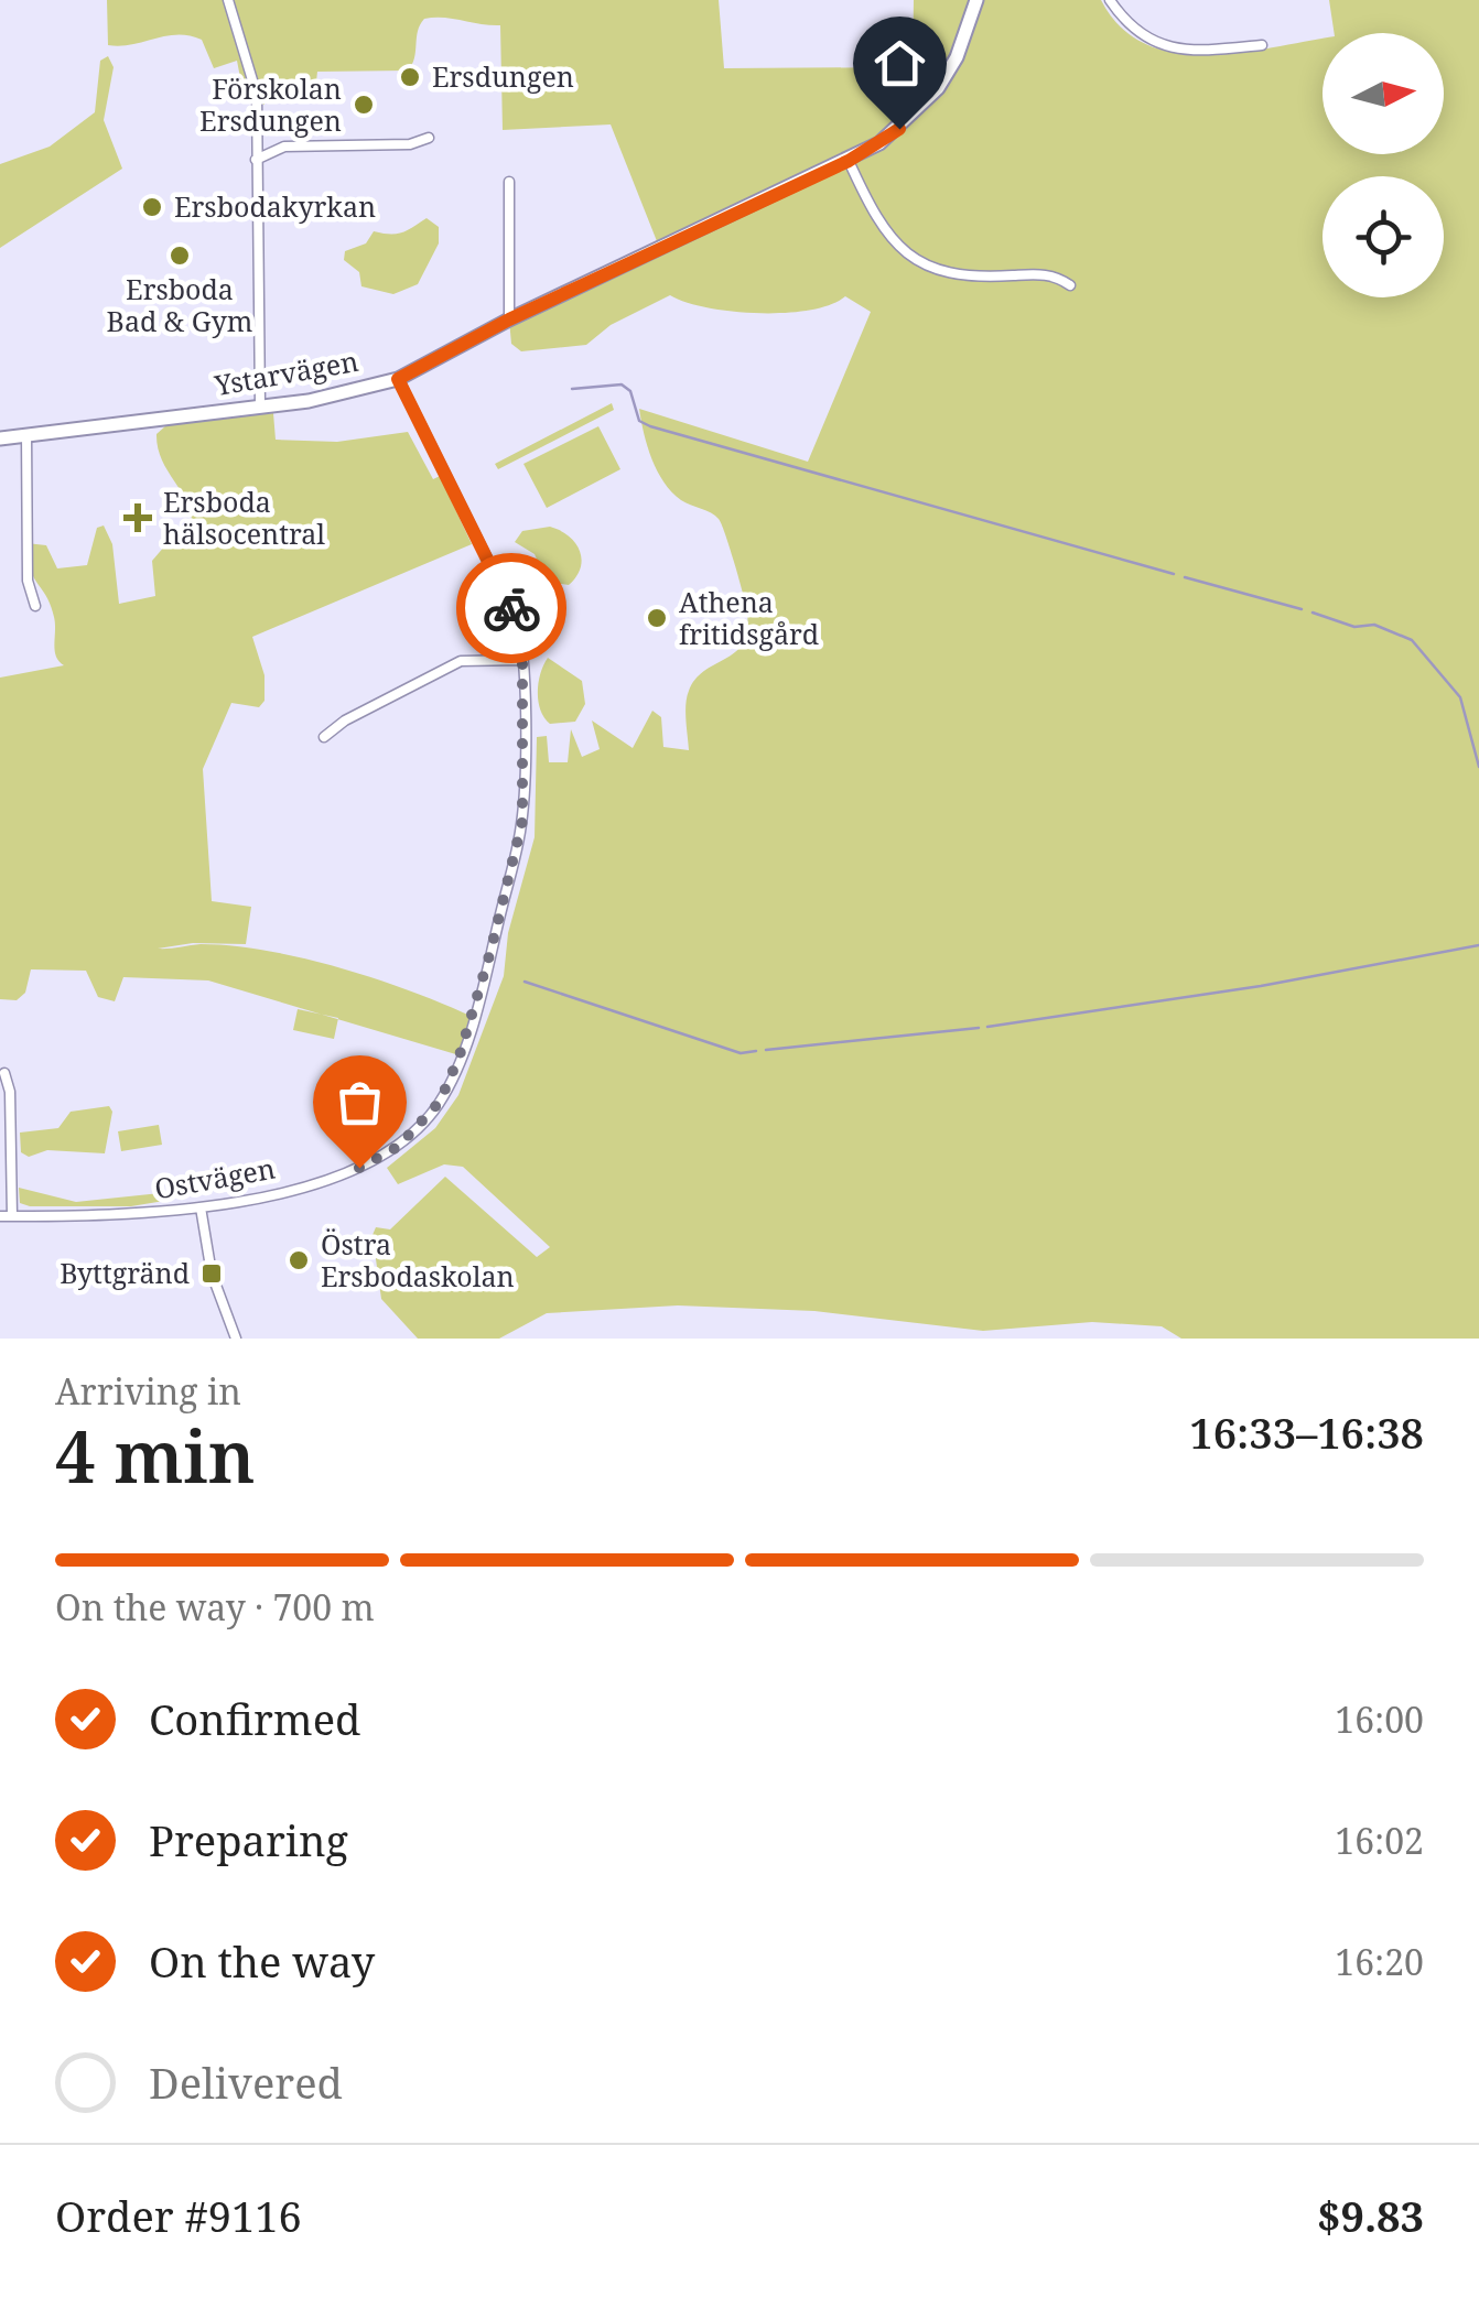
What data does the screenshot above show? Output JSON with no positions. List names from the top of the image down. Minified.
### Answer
{"streets":{"street":["Ystarvägen","Ostvägen"]},"crossings":[["Ystarvägen","Ostvägen"]],"places":{"other":["Ersdungen","Förskolan Ersdungen","Ersbodakyrkan","Ersboda Bad & Gym","Athena fritidsgård","Östra Ersbodaskolan"],"health":["Ersboda hälsocentral"],"transit":["Byttgränd"]},"north":"right","page":{"heading":["4 min","Arriving in","16:33–16:38"],"panel":["Order #9116","$9.83"],"bar":"On the way · 700 m","list":[["Confirmed","16:00"],["Preparing","16:02"],["On the way","16:20"],"Delivered"]}}
